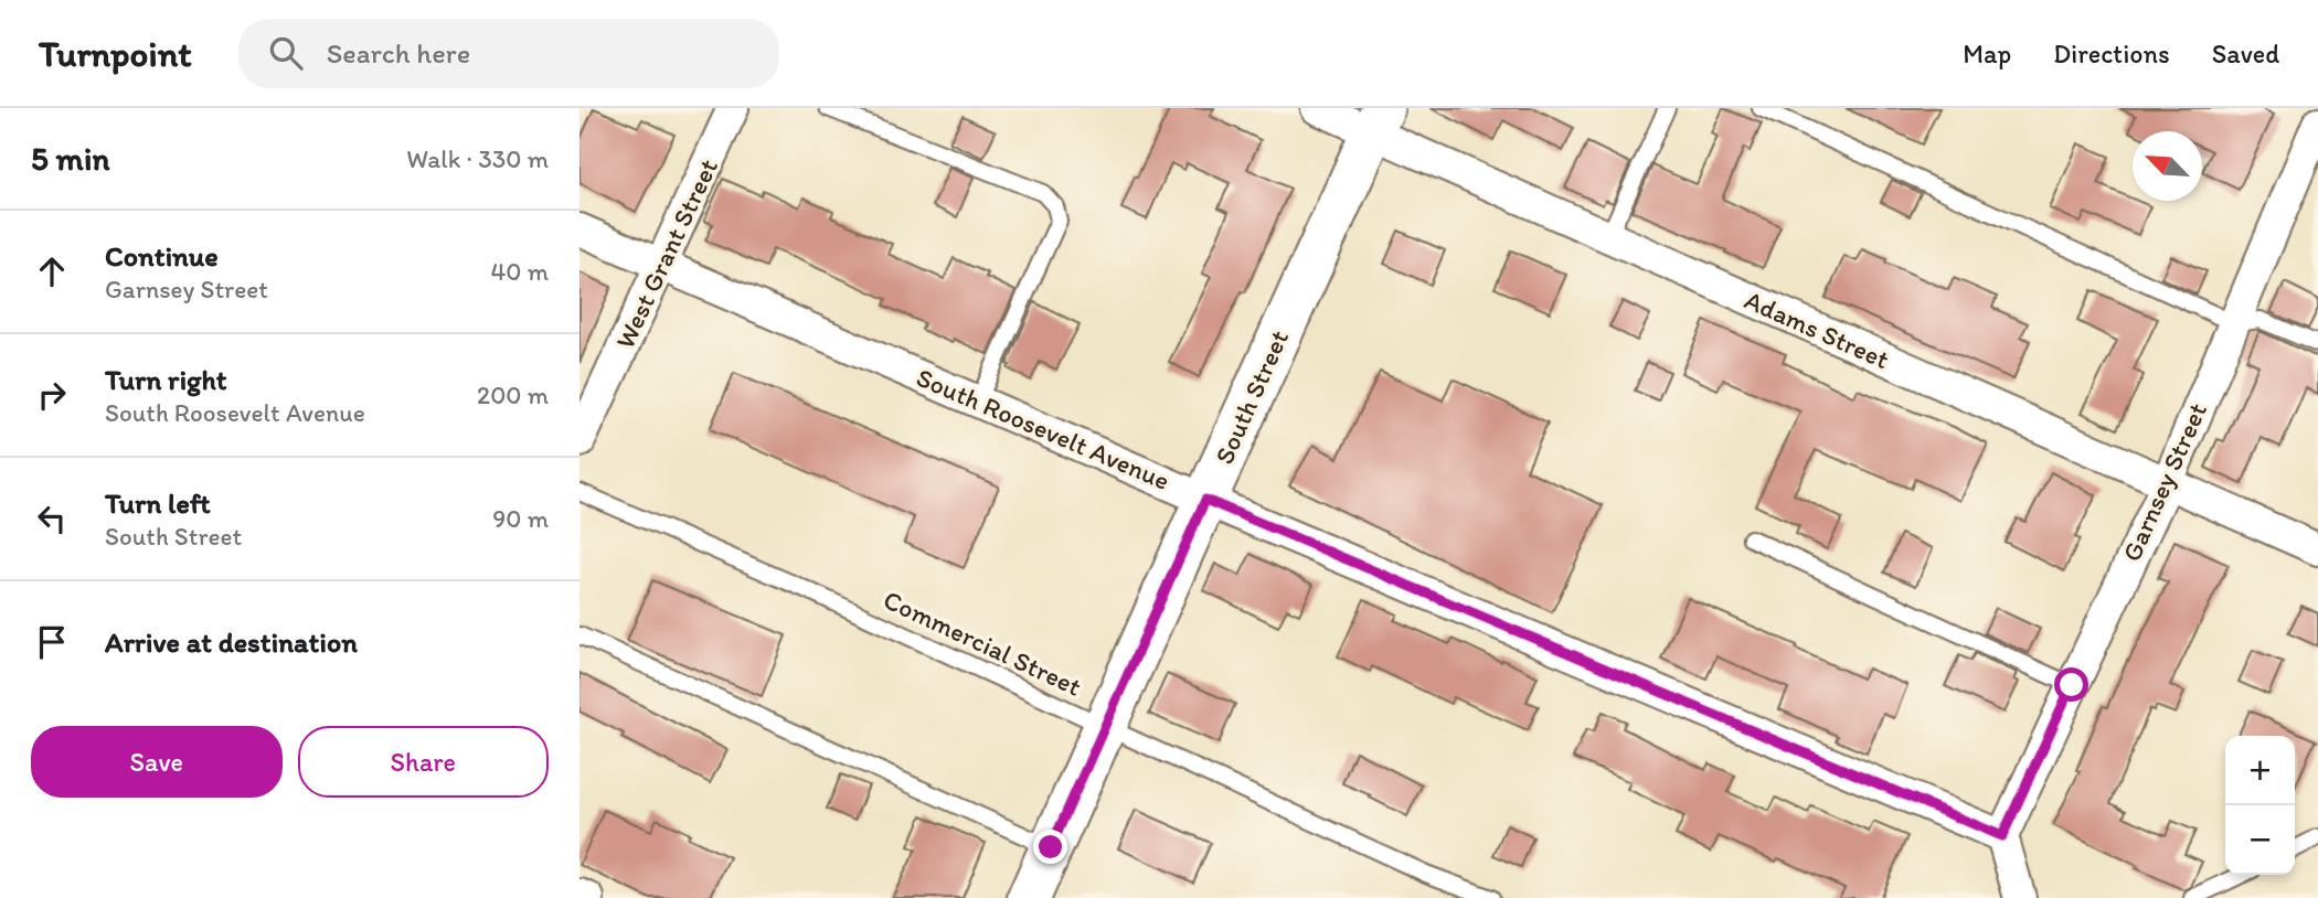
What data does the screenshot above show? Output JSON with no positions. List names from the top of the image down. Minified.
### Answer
{"streets":{"street":["West Grant Street","Adams Street","South Street","South Roosevelt Avenue","Garnsey Street"],"lane":["Commercial Street"]},"crossings":[["West Grant Street","South Roosevelt Avenue"],["Adams Street","South Street"],["Adams Street","Garnsey Street"],["South Street","South Roosevelt Avenue"],["South Street","Commercial Street"],["South Roosevelt Avenue","Garnsey Street"]],"north":"top left","page":{"header":"Turnpoint","search":"Search here","nav":["Map","Directions","Saved"],"heading":["5 min","Walk · 330 m"],"list":[["Continue","Garnsey Street","40 m"],["Turn right","South Roosevelt Avenue","200 m"],["Turn left","South Street","90 m"],"Arrive at destination"],"buttons":["Save","Share"],"map_buttons":["+","−"]}}
